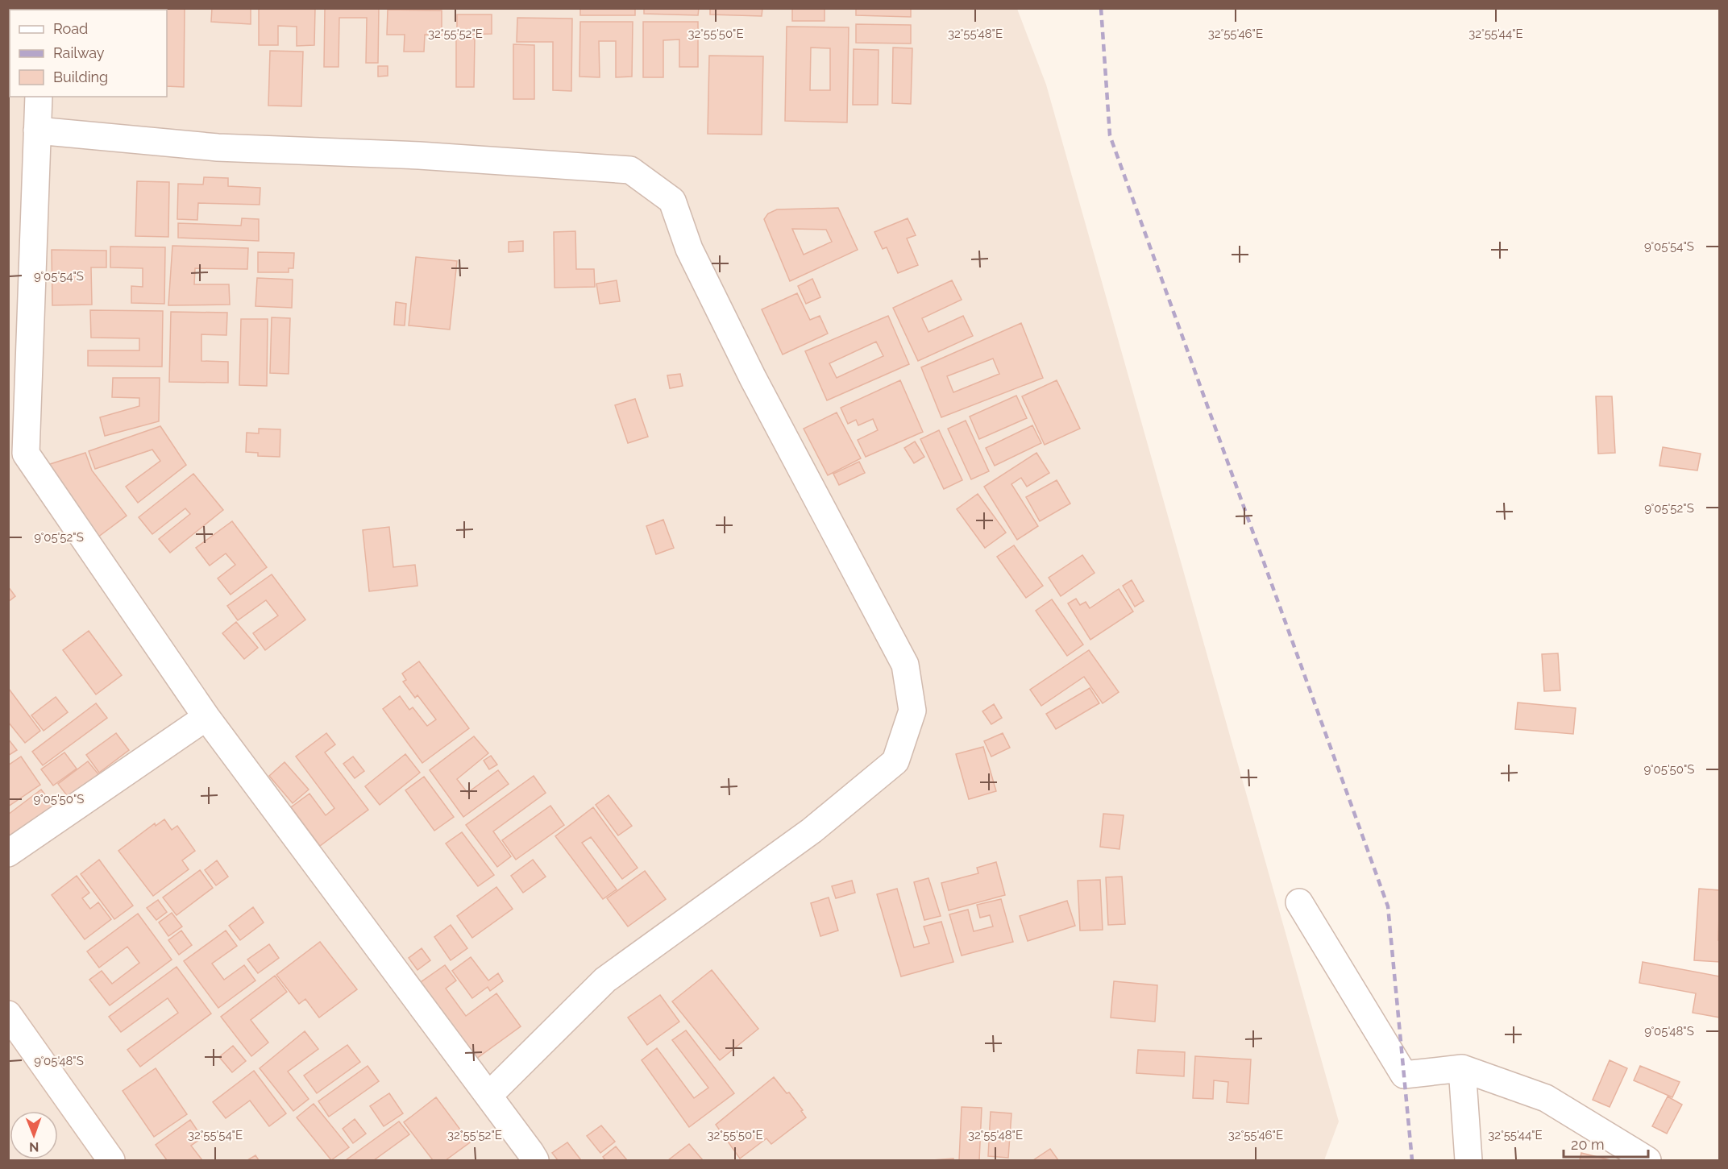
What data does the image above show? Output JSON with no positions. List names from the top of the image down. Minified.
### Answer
{"legend":["Road","Railway","Building"],"scale_bar":"20 m","north":"bottom","coordinates":["32°55'52\"E","32°55'50\"E","32°55'48\"E","32°55'46\"E","32°55'44\"E","9°05'54\"S","9°05'52\"S","9°05'50\"S","9°05'48\"S","32°55'54\"E"]}
